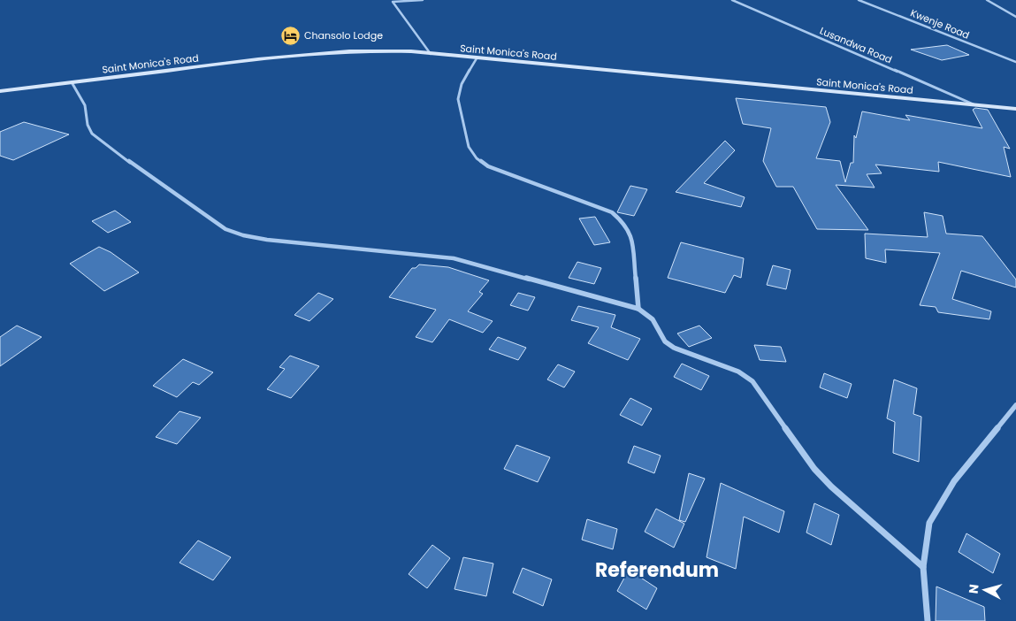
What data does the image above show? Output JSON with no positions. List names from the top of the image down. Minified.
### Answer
{"streets":{"street":["Kwenje Road","Lusandwa Road","Saint Monica's Road"]},"crossings":[["Lusandwa Road","Saint Monica's Road"]],"districts":["Referendum"],"places":{"hotel":["Chansolo Lodge"]},"north":"left"}
